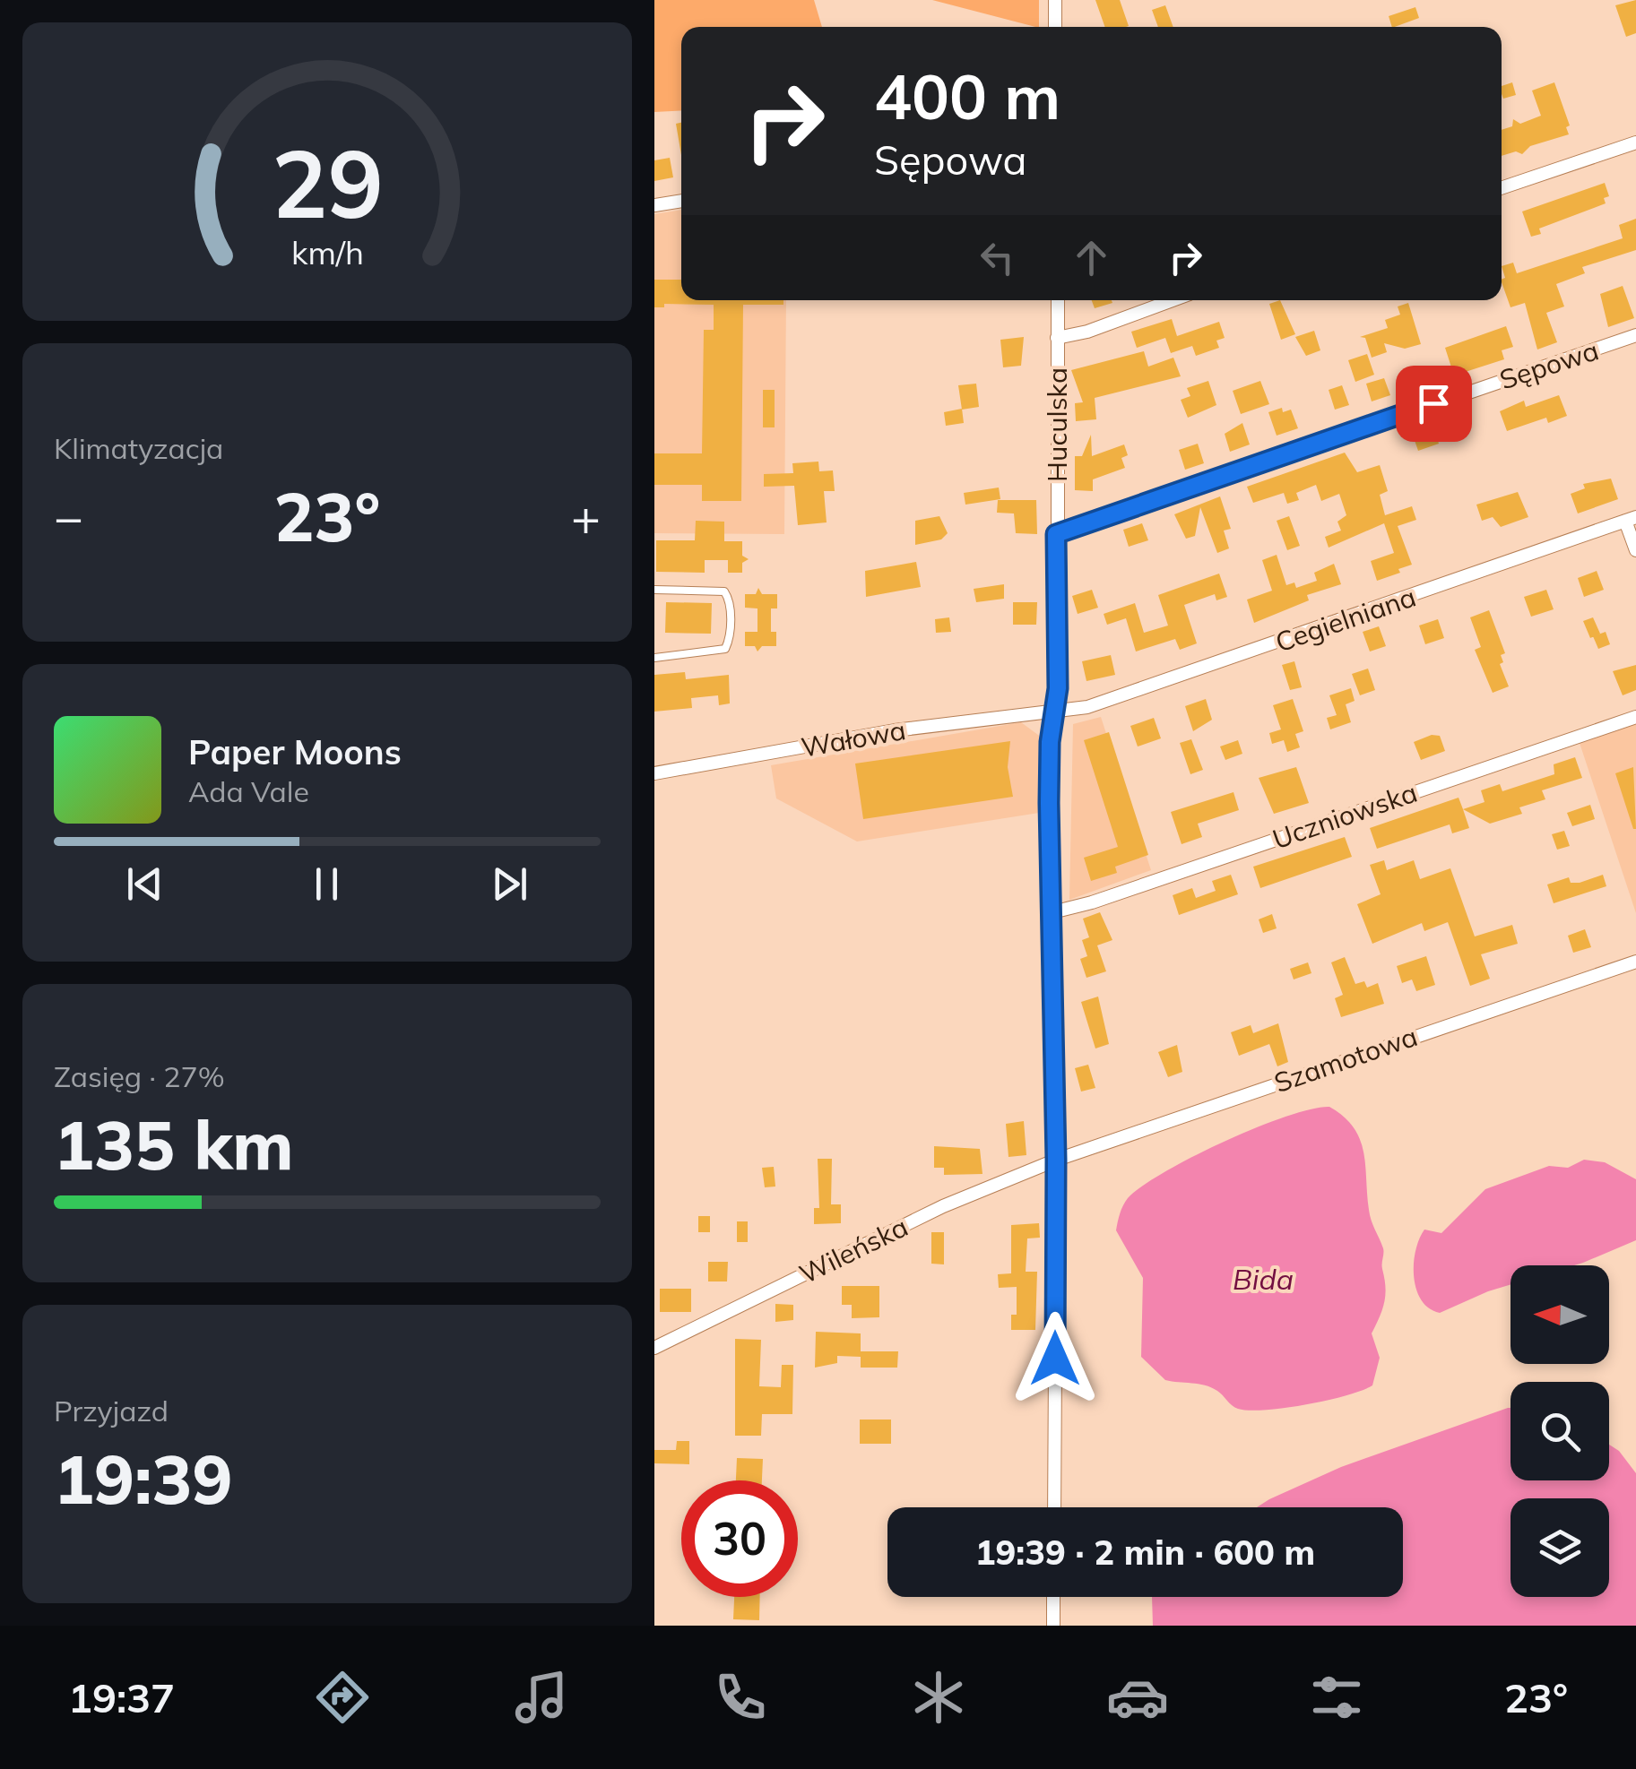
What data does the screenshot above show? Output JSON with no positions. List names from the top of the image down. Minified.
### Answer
{"streets":{"street":["Sępowa","Huculska","Cegielniana","Wałowa","Uczniowska","Szamotowa","Wileńska"]},"crossings":[["Sępowa","Huculska"],["Huculska","Cegielniana"],["Huculska","Wałowa"],["Huculska","Uczniowska"],["Huculska","Szamotowa"],["Huculska","Wileńska"],["Cegielniana","Wałowa"],["Szamotowa","Wileńska"]],"water":["Bida"],"north":"left","page":{"turn":["400 m","Sępowa"],"tile":["Klimatyzacja",["Zasięg · 27%","135 km"],["Przyjazd","19:39"]],"heat":["−","23°","+"],"song":["Paper Moons","Ada Vale"],"limit":"30","trip":"19:39 · 2 min · 600 m","tabs":["19:37","23°"],"gauge":["29","km/h"]}}
